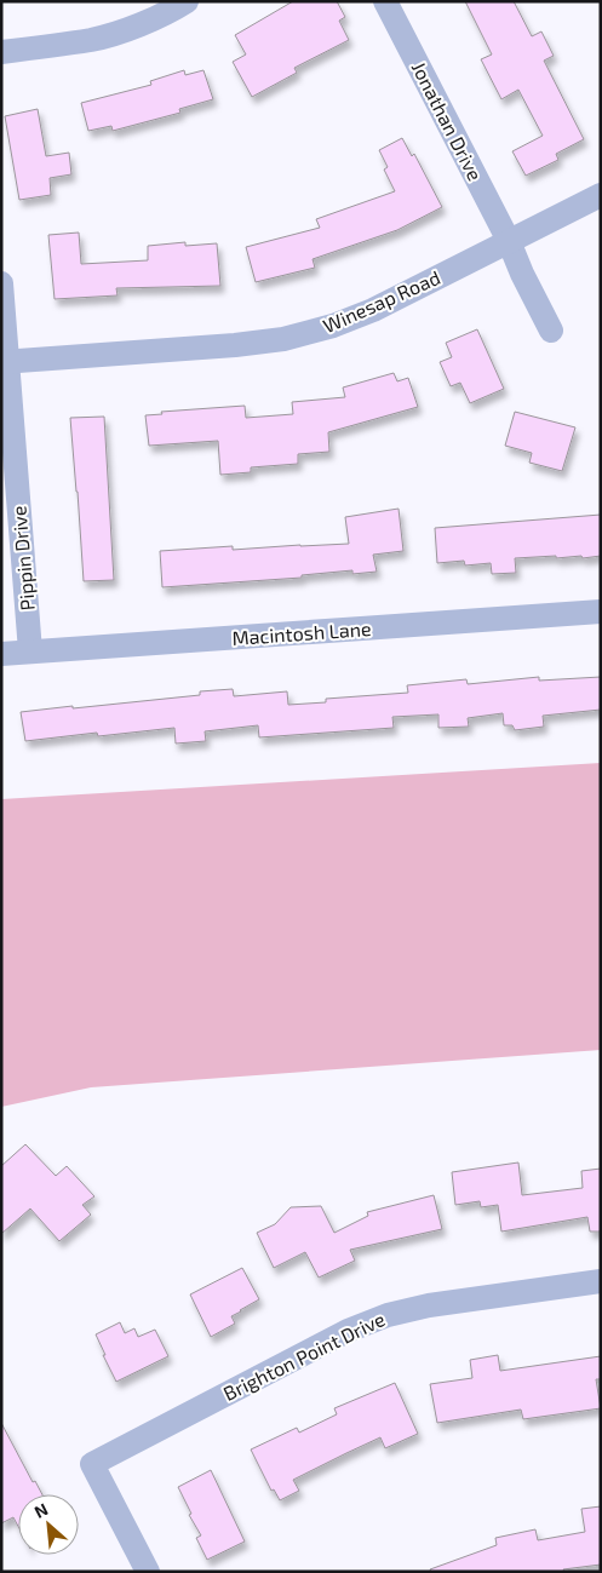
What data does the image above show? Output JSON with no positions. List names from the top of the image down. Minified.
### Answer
{"streets":{"street":["Jonathan Drive","Winesap Road","Pippin Drive","Macintosh Lane","Brighton Point Drive"]},"crossings":[["Jonathan Drive","Winesap Road"],["Winesap Road","Pippin Drive"],["Pippin Drive","Macintosh Lane"]],"north":"top left"}
